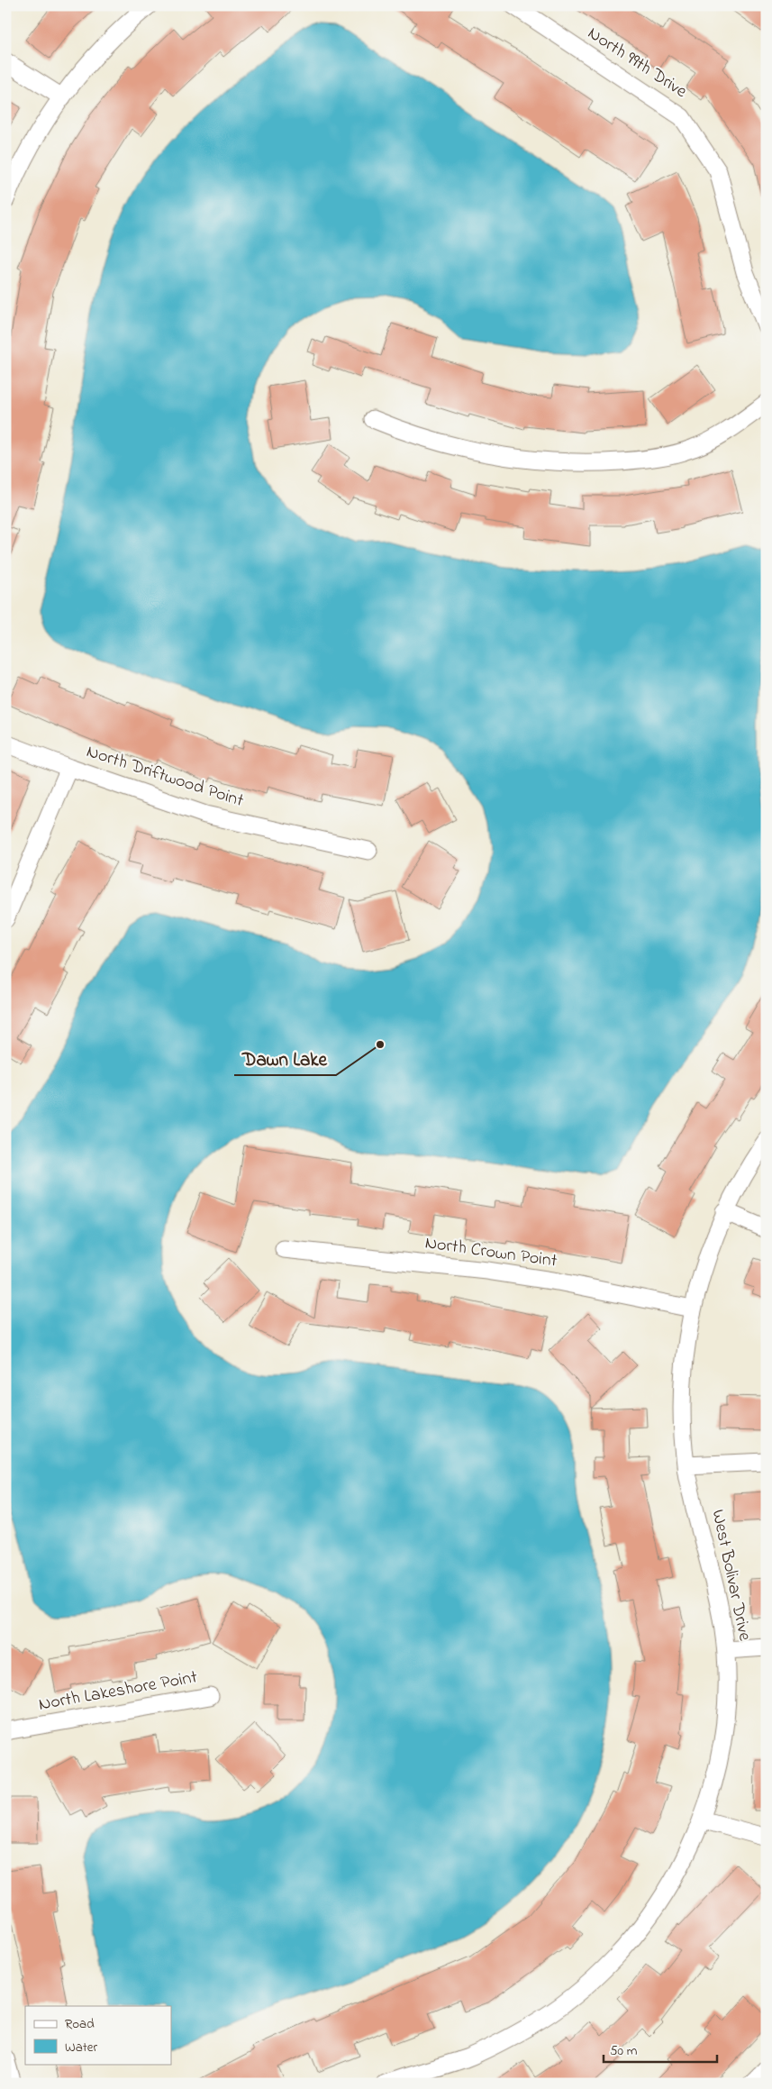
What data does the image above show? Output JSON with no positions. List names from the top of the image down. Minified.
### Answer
{"streets":{"street":["North 99th Drive","North Driftwood Point","North Crown Point","West Bolivar Drive","North Lakeshore Point"]},"crossings":[["North Crown Point","West Bolivar Drive"]],"places":["Dawn Lake"],"legend":["Road","Water"],"scale_bar":"50 m"}
